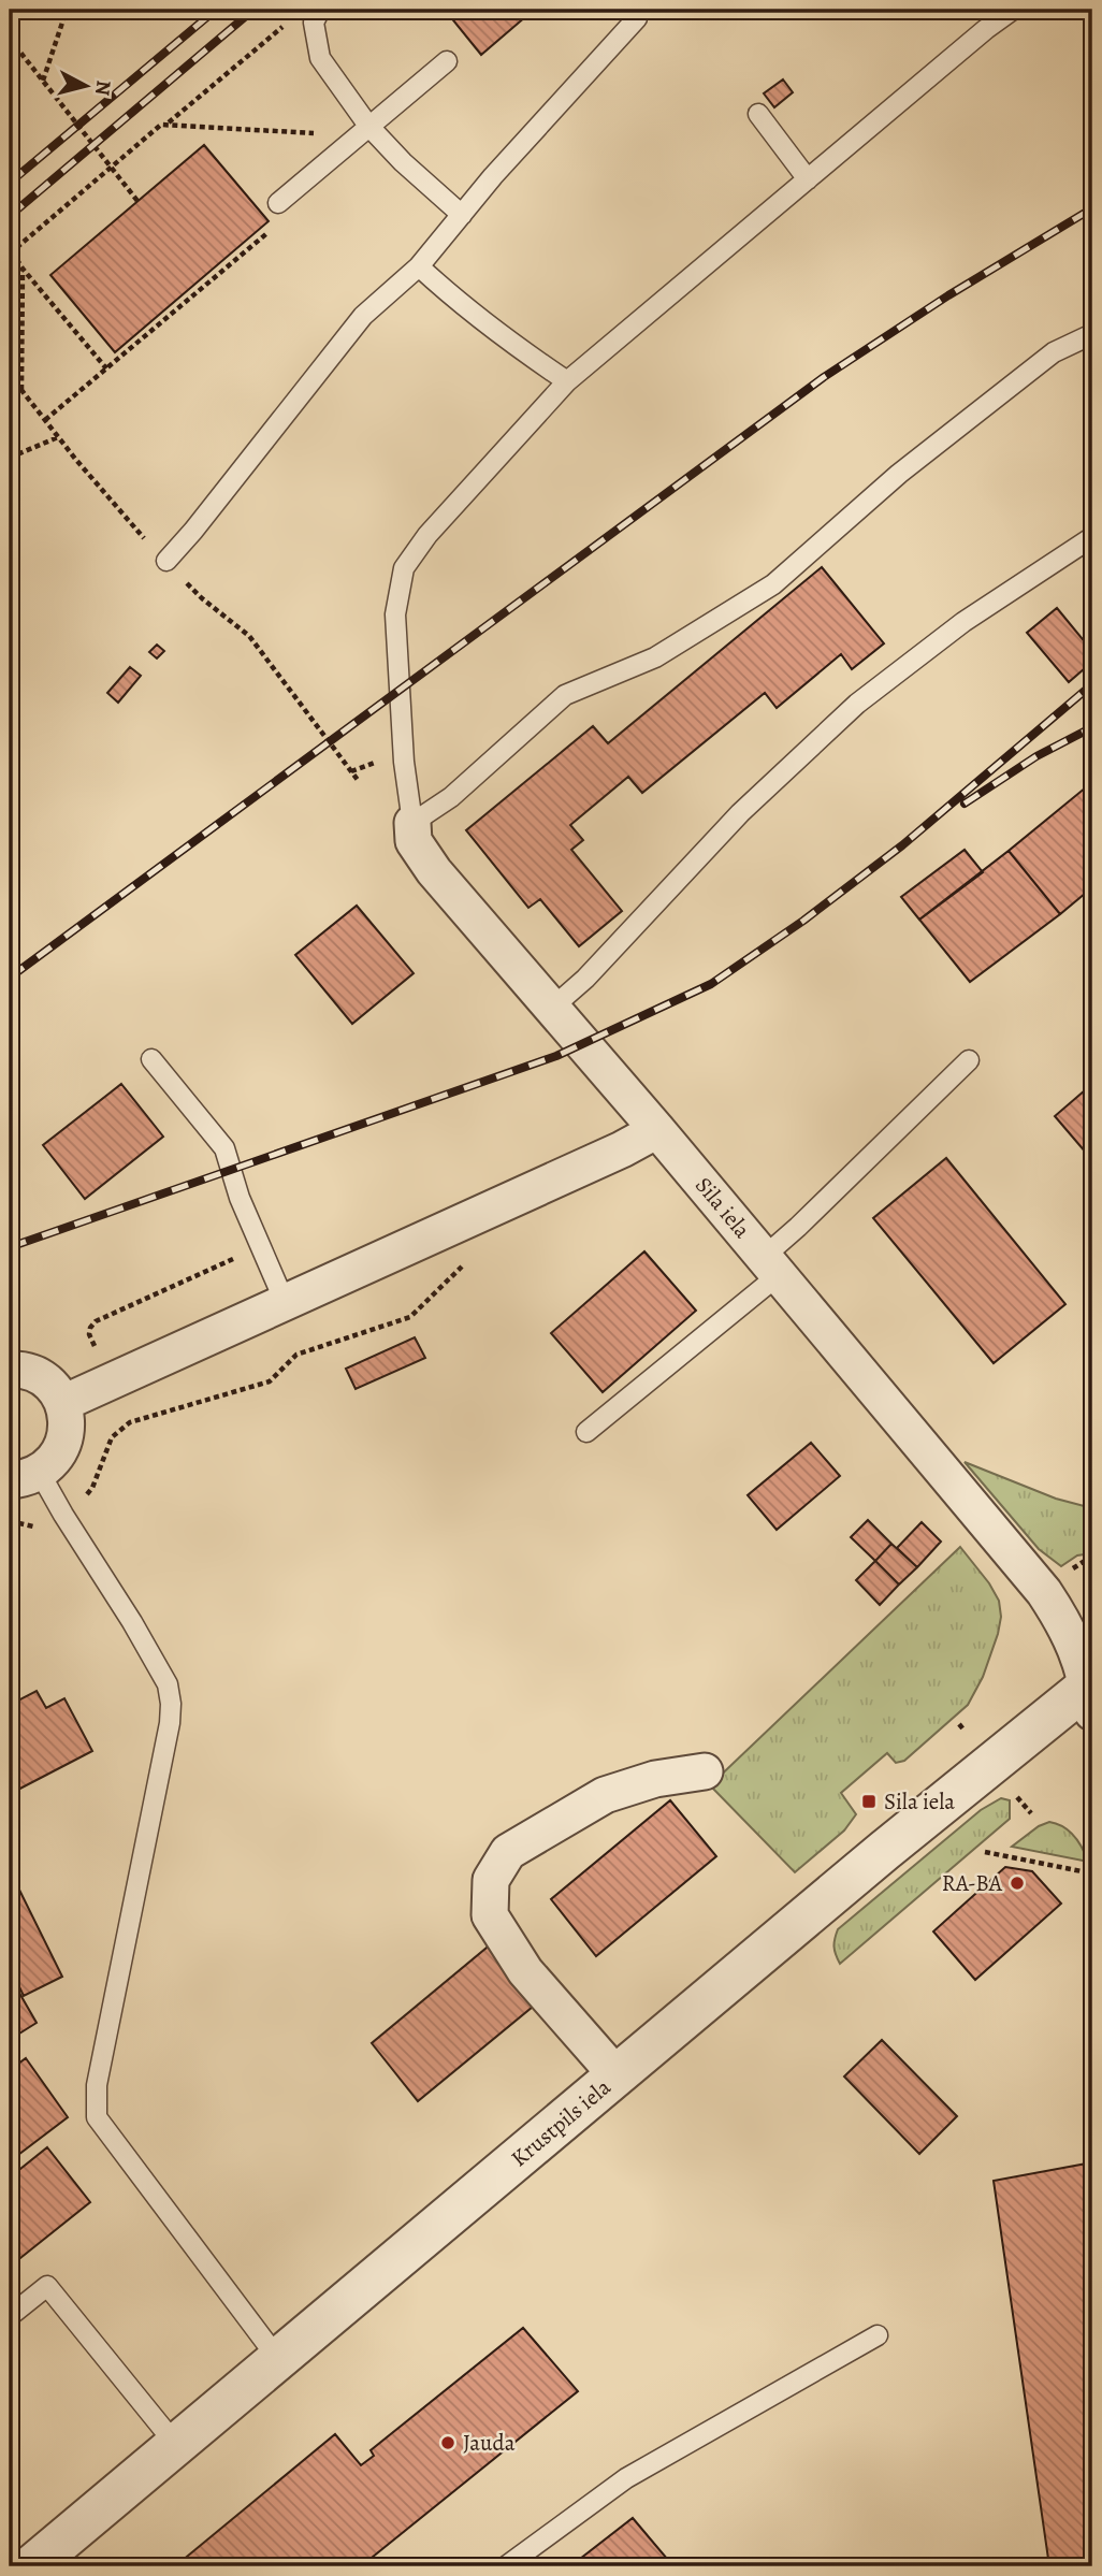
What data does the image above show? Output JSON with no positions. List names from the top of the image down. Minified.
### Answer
{"streets":{"street":["Sila iela","Krustpils iela"]},"crossings":[["Sila iela","Krustpils iela"]],"places":{"transit":["Sila iela"],"other":["RA-BA","Jauda"]},"north":"right"}
